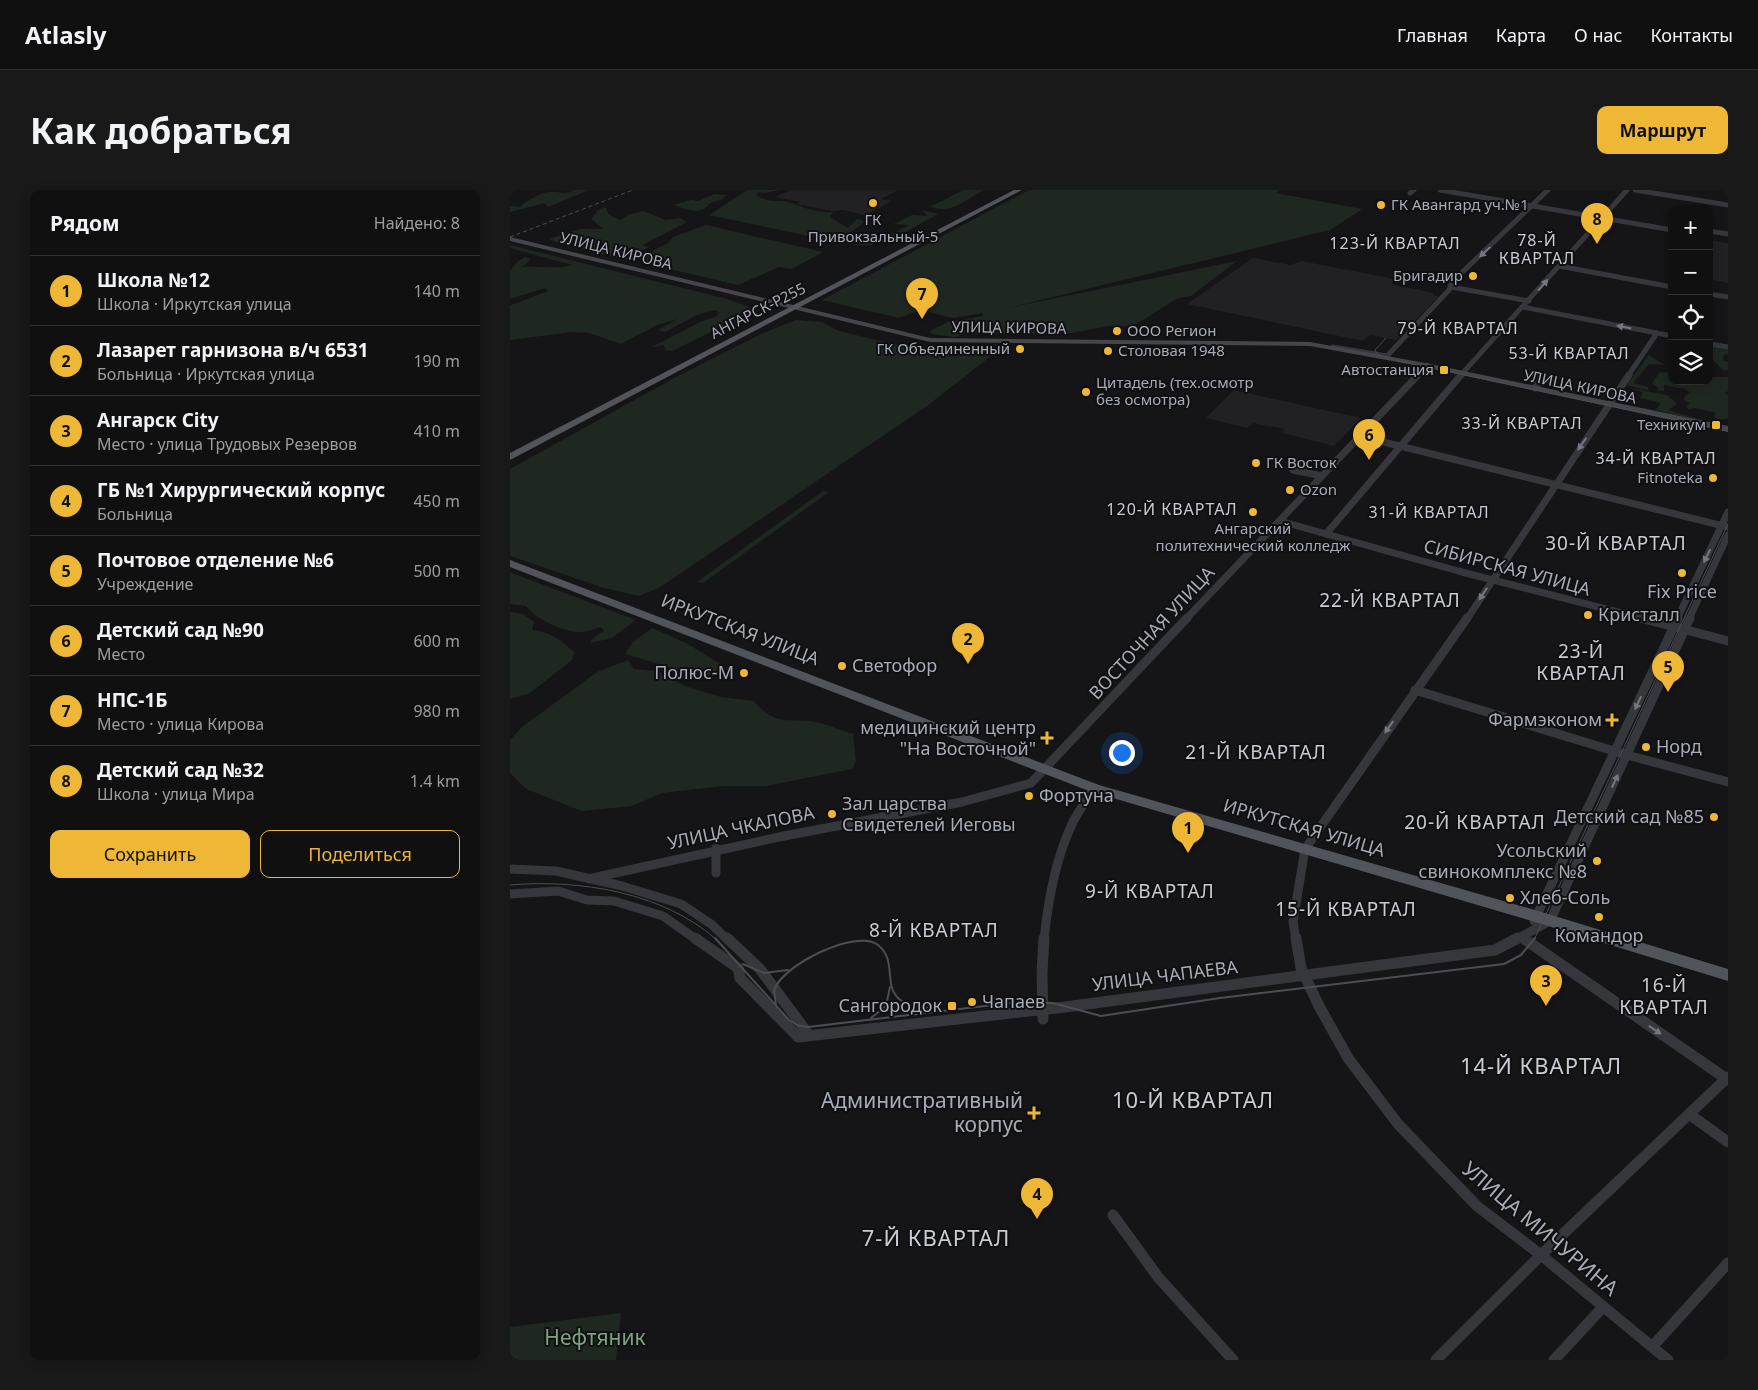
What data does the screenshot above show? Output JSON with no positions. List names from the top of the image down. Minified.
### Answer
{"streets":{"main road":["АНГАРСК-Р255","ИРКУТСКАЯ УЛИЦА"],"street":["УЛИЦА КИРОВА","СИБИРСКАЯ УЛИЦА","ВОСТОЧНАЯ УЛИЦА","УЛИЦА ЧКАЛОВА","УЛИЦА ЧАПАЕВА","УЛИЦА МИЧУРИНА"]},"crossings":[["УЛИЦА КИРОВА","АНГАРСК-Р255"],["УЛИЦА КИРОВА","ВОСТОЧНАЯ УЛИЦА"],["СИБИРСКАЯ УЛИЦА","ВОСТОЧНАЯ УЛИЦА"],["ИРКУТСКАЯ УЛИЦА","ВОСТОЧНАЯ УЛИЦА"],["ИРКУТСКАЯ УЛИЦА","УЛИЦА ЧКАЛОВА"],["ИРКУТСКАЯ УЛИЦА","УЛИЦА ЧАПАЕВА"],["ИРКУТСКАЯ УЛИЦА","УЛИЦА МИЧУРИНА"],["ВОСТОЧНАЯ УЛИЦА","УЛИЦА ЧКАЛОВА"],["УЛИЦА ЧАПАЕВА","УЛИЦА МИЧУРИНА"]],"districts":["78-Й КВАРТАЛ","123-Й КВАРТАЛ","79-Й КВАРТАЛ","53-Й КВАРТАЛ","33-Й КВАРТАЛ","34-Й КВАРТАЛ","120-Й КВАРТАЛ","31-Й КВАРТАЛ","30-Й КВАРТАЛ","22-Й КВАРТАЛ","23-Й КВАРТАЛ","21-Й КВАРТАЛ","20-Й КВАРТАЛ","9-Й КВАРТАЛ","15-Й КВАРТАЛ","8-Й КВАРТАЛ","16-Й КВАРТАЛ","14-Й КВАРТАЛ","10-Й КВАРТАЛ","7-Й КВАРТАЛ"],"parks":["Нефтяник"],"places":{"other":["ГК Привокзальный-5","ГК Авангард уч.№1","Бригадир","ООО Регион","ГК Объединенный","Столовая 1948","Цитадель (тех.осмотр без осмотра)","ГК Восток","Fitnoteka","Ozon","Ангарский политехнический колледж","Fix Price","Кристалл","Светофор","Полюс-М","Норд","Фортуна","Зал царства Свидетелей Иеговы","Детский сад №85","Усольский свинокомплекс №8","Хлеб-Соль","Командор","Чапаев"],"transit":["Автостанция","Техникум","Сангородок"],"health":["Фармэконом","медицинский центр \"На Восточной\"","Административный корпус"]},"page":{"header":"Atlasly","nav":["Главная","Карта","О нас","Контакты"],"buttons":["Маршрут",["Сохранить","Поделиться"]],"title":"Как добраться","heading":["Рядом","Найдено: 8"],"pins":["8","7","6","2","5","1","3","4"],"map_buttons":["+","−"],"list":[{"mark":"1","name":"Школа №12","note":"Школа · Иркутская улица","value":"140 m"},{"mark":"2","name":"Лазарет гарнизона в/ч 6531","note":"Больница · Иркутская улица","value":"190 m"},{"mark":"3","name":"Ангарск City","note":"Место · улица Трудовых Резервов","value":"410 m"},{"mark":"4","name":"ГБ №1 Хирургический корпус","note":"Больница","value":"450 m"},{"mark":"5","name":"Почтовое отделение №6","note":"Учреждение","value":"500 m"},{"mark":"6","name":"Детский сад №90","note":"Место","value":"600 m"},{"mark":"7","name":"НПС-1Б","note":"Место · улица Кирова","value":"980 m"},{"mark":"8","name":"Детский сад №32","note":"Школа · улица Мира","value":"1.4 km"}]}}
